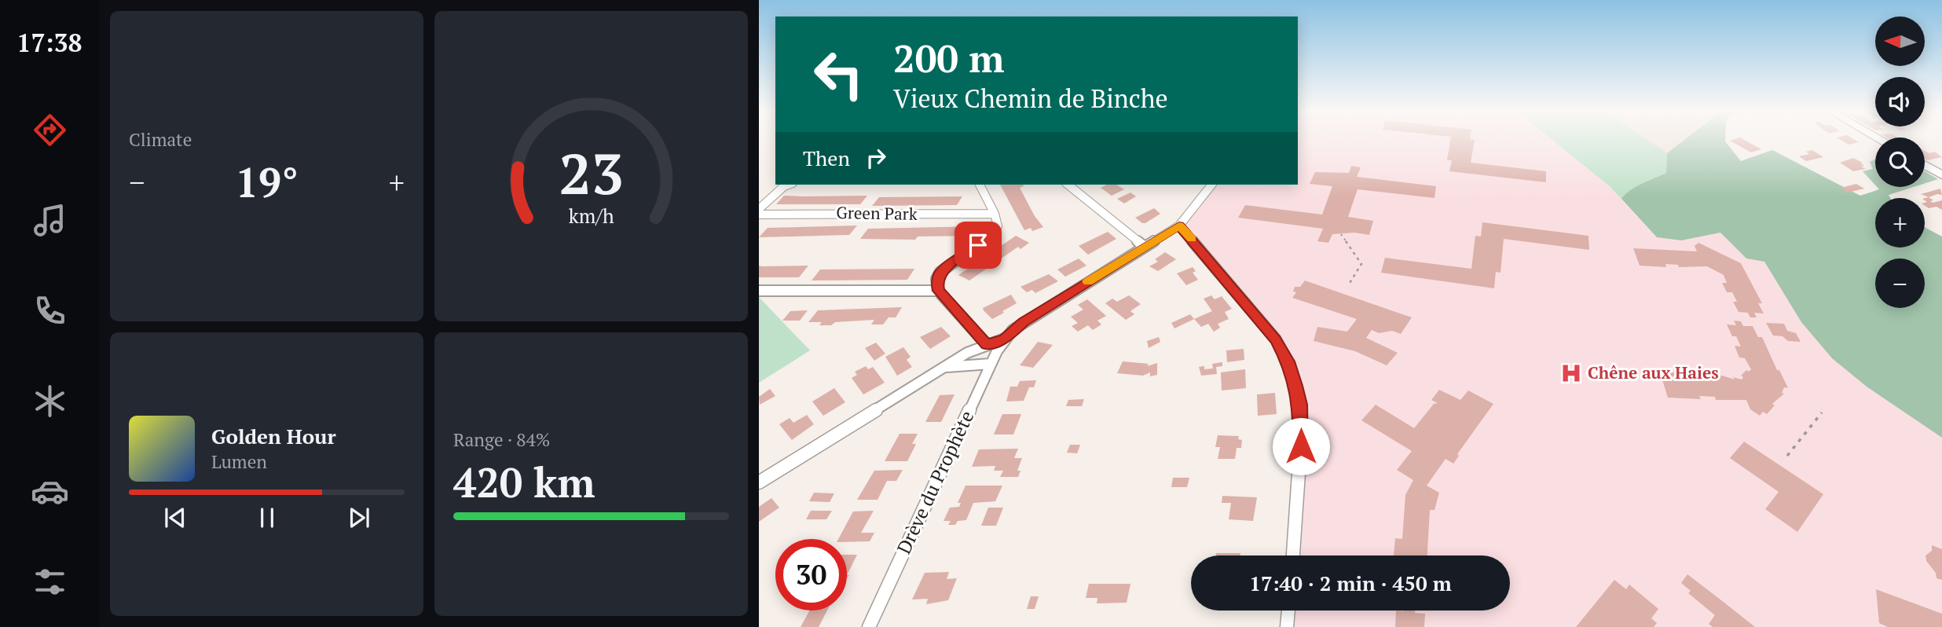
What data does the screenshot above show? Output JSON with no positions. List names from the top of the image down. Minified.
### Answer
{"streets":{"street":["Green Park","Drève du Prophète"]},"places":{"hospital":["Chêne aux Haies"]},"north":"left","page":{"tabs":"17:38","tile":["Climate",["Range · 84%","420 km"]],"map_buttons":["+","−"],"turn":["200 m","Vieux Chemin de Binche"],"then":"Then","heat":["−","19°","+"],"song":["Golden Hour","Lumen"],"limit":"30","trip":"17:40 · 2 min · 450 m","gauge":["23","km/h"]}}
